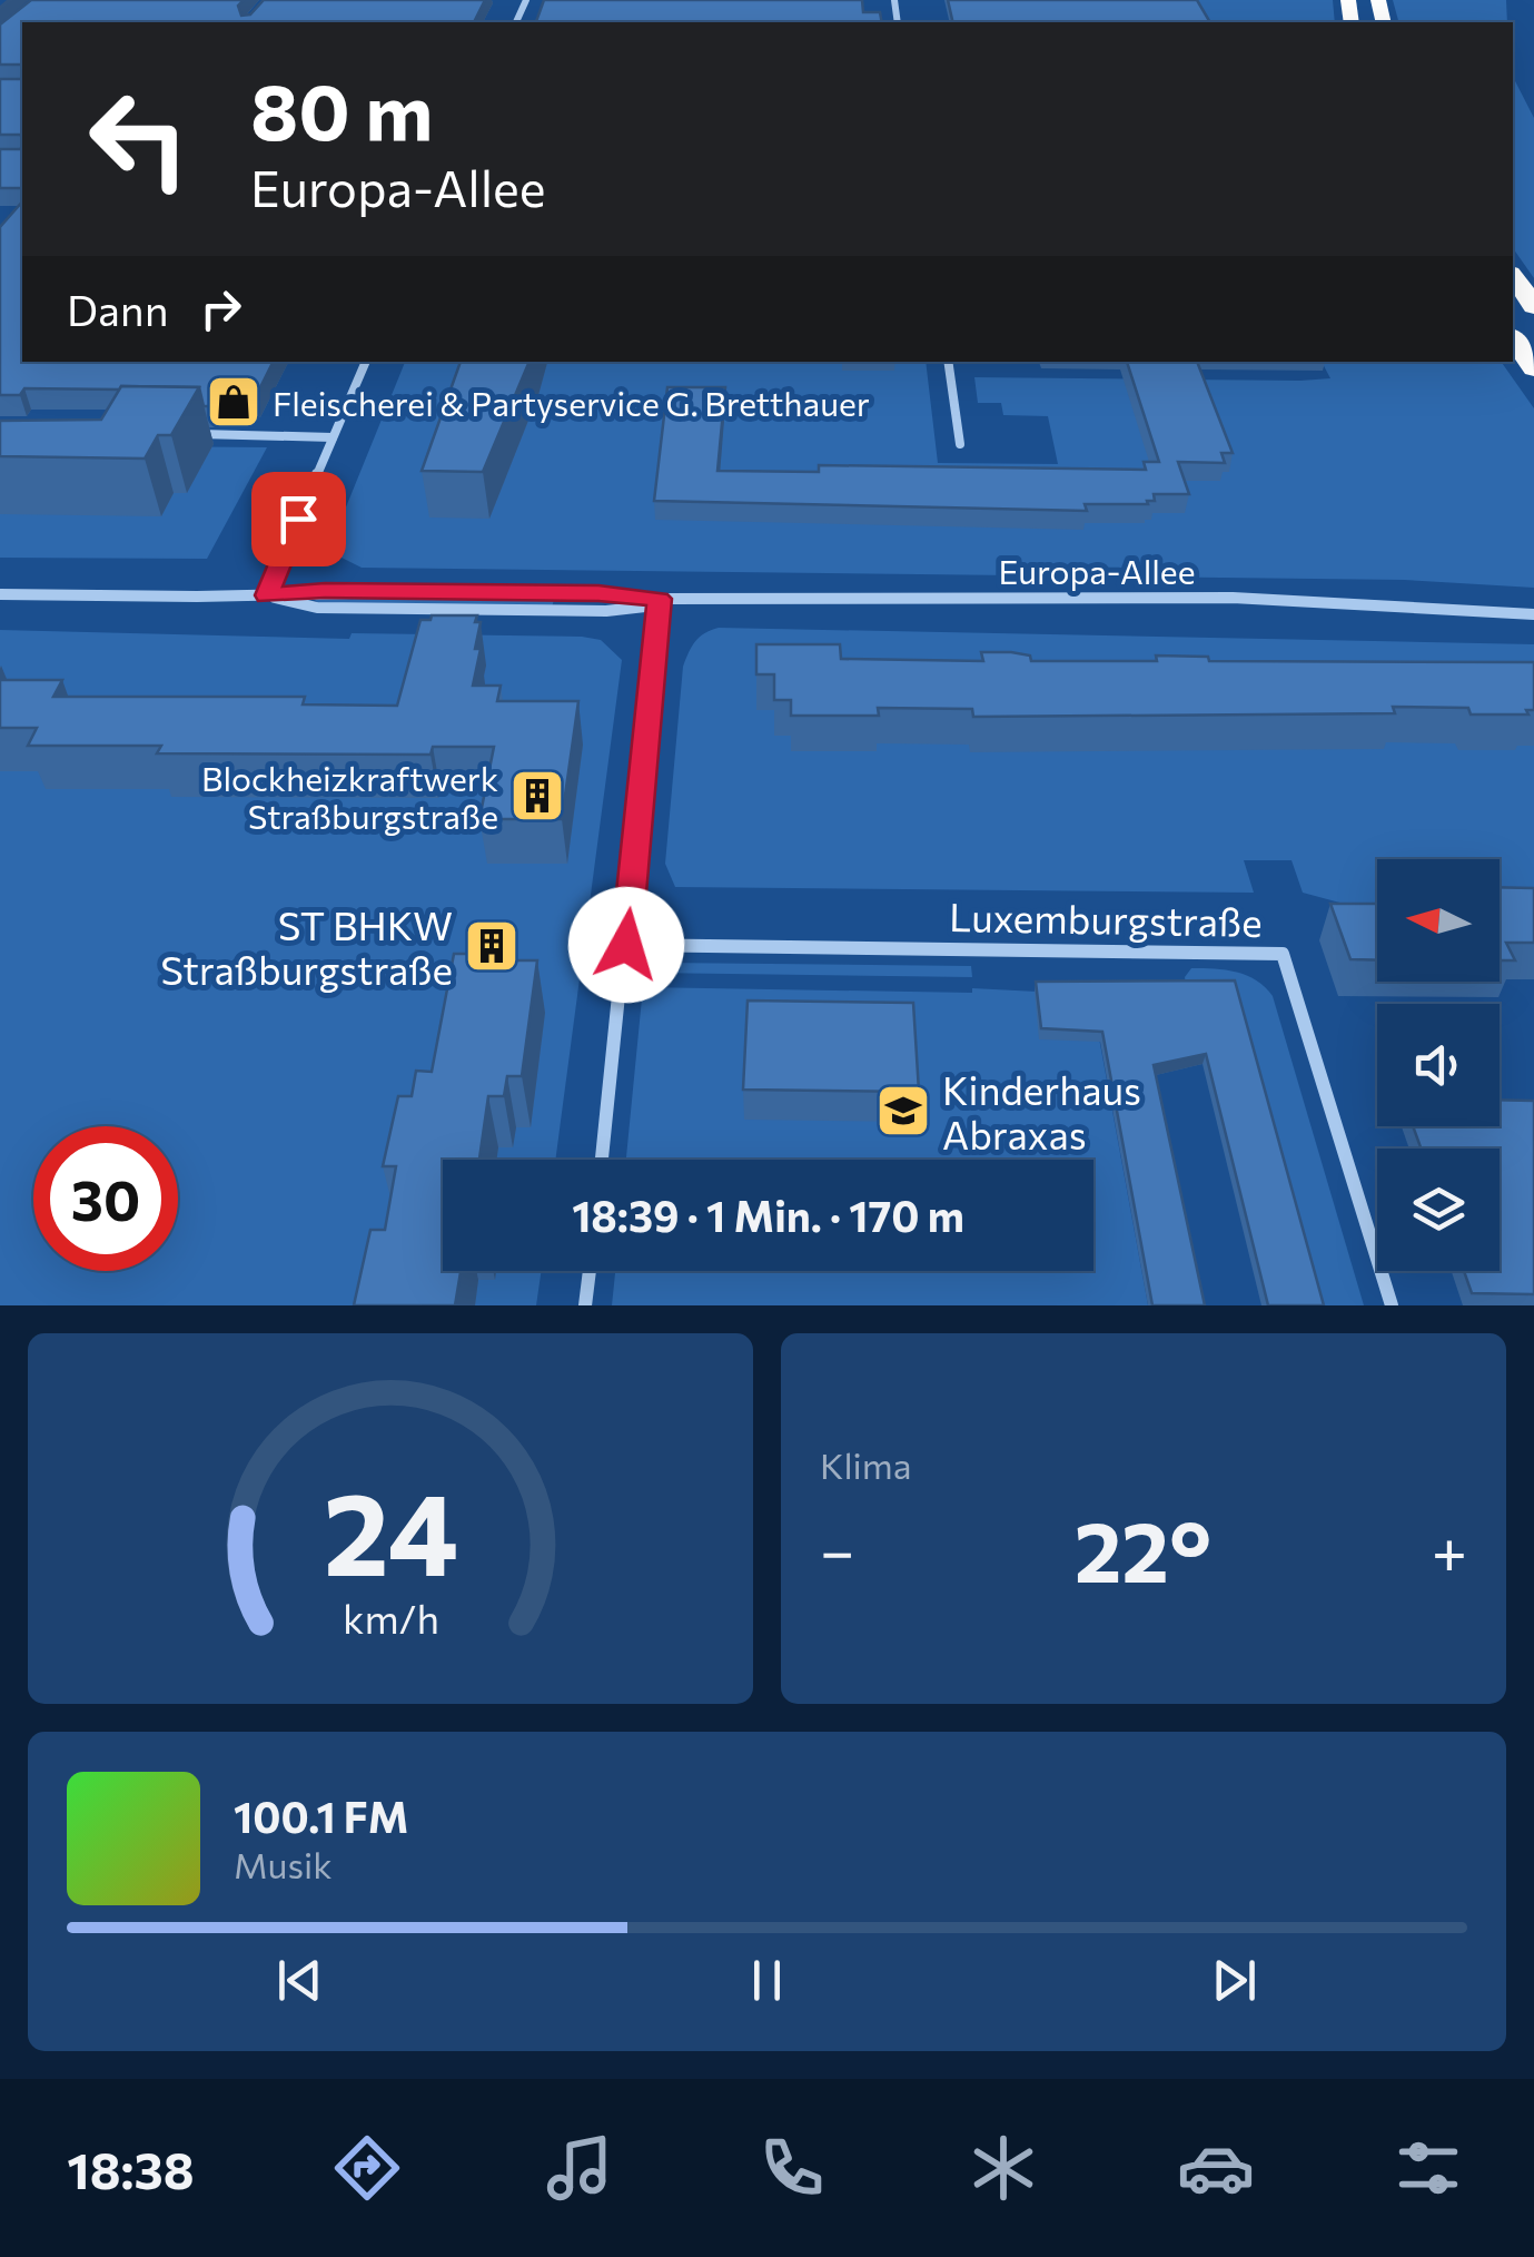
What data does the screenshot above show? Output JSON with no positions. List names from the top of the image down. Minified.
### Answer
{"streets":{"street":["Europa-Allee","Luxemburgstraße"]},"places":{"shop":["Fleischerei & Partyservice G. Bretthauer"],"building":["Blockheizkraftwerk Straßburgstraße","ST BHKW Straßburgstraße"],"school or university":["Kinderhaus Abraxas"]},"north":"left","page":{"turn":["80 m","Europa-Allee"],"then":"Dann","limit":"30","trip":"18:39 · 1 Min. · 170 m","tile":"Klima","heat":["−","22°","+"],"song":["100.1 FM","Musik"],"tabs":"18:38","gauge":["24","km/h"]}}
